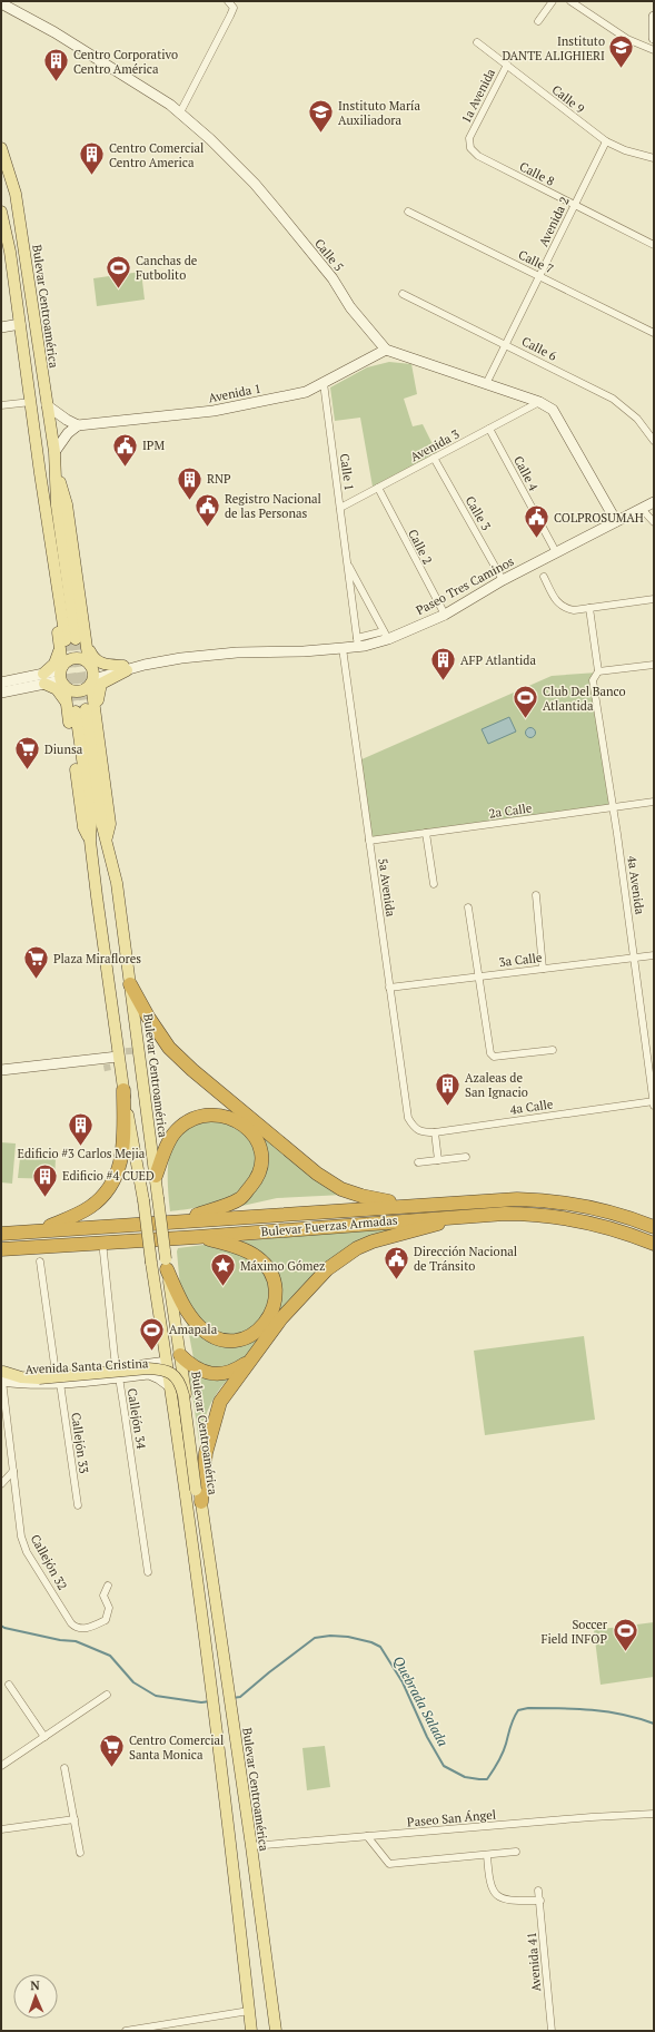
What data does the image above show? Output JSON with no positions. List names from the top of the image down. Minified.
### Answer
{"streets":{"highway":["Bulevar Fuerzas Armadas"],"main road":["Bulevar Centroamérica"],"street":["1a Avenida","Calle 9","Calle 8","Avenida 2","Calle 5","Calle 7","Calle 6","Avenida 1","Avenida 3","Calle 1","Calle 4","Calle 3","Calle 2","Paseo Tres Caminos","2a Calle","4a Avenida","5a Avenida","3a Calle","4a Calle","Avenida Santa Cristina","Callejón 34","Callejón 33","Callejón 32","Paseo San Ángel","Avenida 41"]},"crossings":[["1a Avenida","Calle 9"],["1a Avenida","Calle 8"],["Calle 9","Avenida 2"],["Calle 8","Avenida 2"],["Avenida 2","Calle 5"],["Avenida 2","Calle 7"],["Avenida 2","Calle 6"],["Calle 5","Avenida 1"],["Calle 5","Avenida 3"],["Calle 5","Paseo Tres Caminos"],["Bulevar Centroamérica","Paseo Tres Caminos"],["Bulevar Centroamérica","Avenida Santa Cristina"],["Bulevar Centroamérica","Paseo San Ángel"],["Avenida 1","Calle 1"],["Avenida 3","Calle 1"],["Avenida 3","Calle 4"],["Avenida 3","Calle 3"],["Avenida 3","Calle 2"],["Calle 1","Paseo Tres Caminos"],["Calle 4","Paseo Tres Caminos"],["Calle 3","Paseo Tres Caminos"],["Calle 2","Paseo Tres Caminos"],["Paseo Tres Caminos","5a Avenida"],["2a Calle","4a Avenida"],["2a Calle","5a Avenida"],["4a Avenida","3a Calle"],["4a Avenida","4a Calle"],["5a Avenida","3a Calle"],["5a Avenida","4a Calle"],["Bulevar Fuerzas Armadas","Callejón 34"],["Avenida Santa Cristina","Callejón 34"],["Avenida Santa Cristina","Callejón 33"],["Avenida Santa Cristina","Callejón 32"]],"water":["Quebrada Salada"],"places":{"school or university":["Instituto DANTE ALIGHIERI","Instituto María Auxiliadora"],"building":["Centro Corporativo Centro América","Centro Comercial Centro America","RNP","AFP Atlantida","Azaleas de San Ignacio","Edificio #3 Carlos Mejia","Edificio #4 CUED"],"sports":["Canchas de Futbolito","Club Del Banco Atlantida","Amapala","Soccer Field INFOP"],"public building":["IPM","Registro Nacional de las Personas","COLPROSUMAH","Dirección Nacional de Tránsito"],"supermarket":["Diunsa","Plaza Miraflores","Centro Comercial Santa Monica"],"place":["Máximo Gómez"]},"north":"top"}
